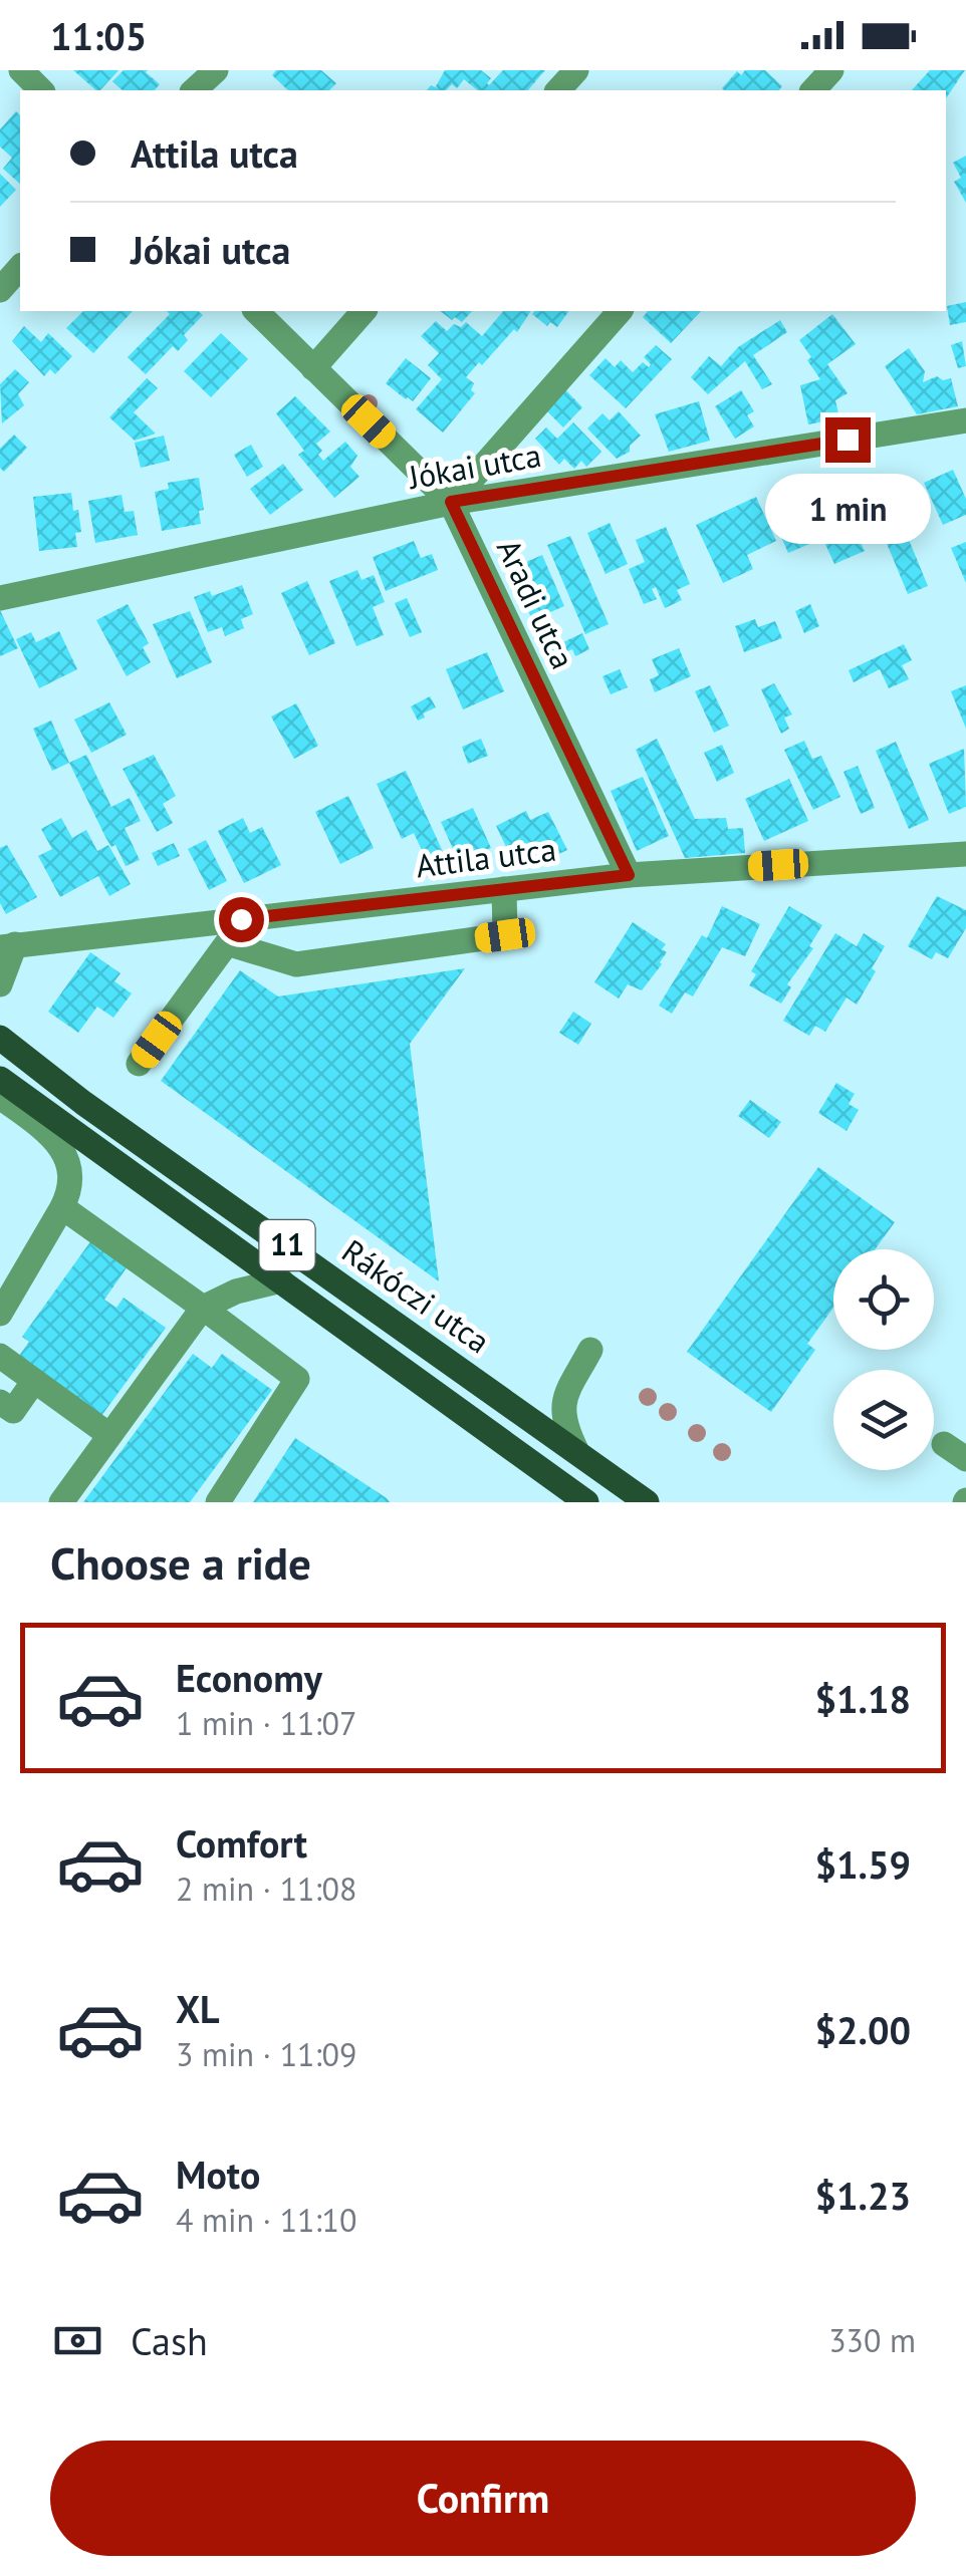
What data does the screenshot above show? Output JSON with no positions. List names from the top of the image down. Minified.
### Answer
{"streets":{"main road":["11","Rákóczi utca"],"street":["Jókai utca","Aradi utca","Attila utca"]},"crossings":[["Jókai utca","Aradi utca"],["Aradi utca","Attila utca"]],"page":{"status":"11:05","banner":["Attila utca","Jókai utca"],"bubble":"1 min","heading":"Choose a ride","list":[{"name":"Economy","note":"1 min · 11:07","value":"$1.18"},{"name":"Comfort","note":"2 min · 11:08","value":"$1.59"},{"name":"XL","note":"3 min · 11:09","value":"$2.00"},{"name":"Moto","note":"4 min · 11:10","value":"$1.23"}],"pay":["Cash","330 m"],"buttons":"Confirm"}}
